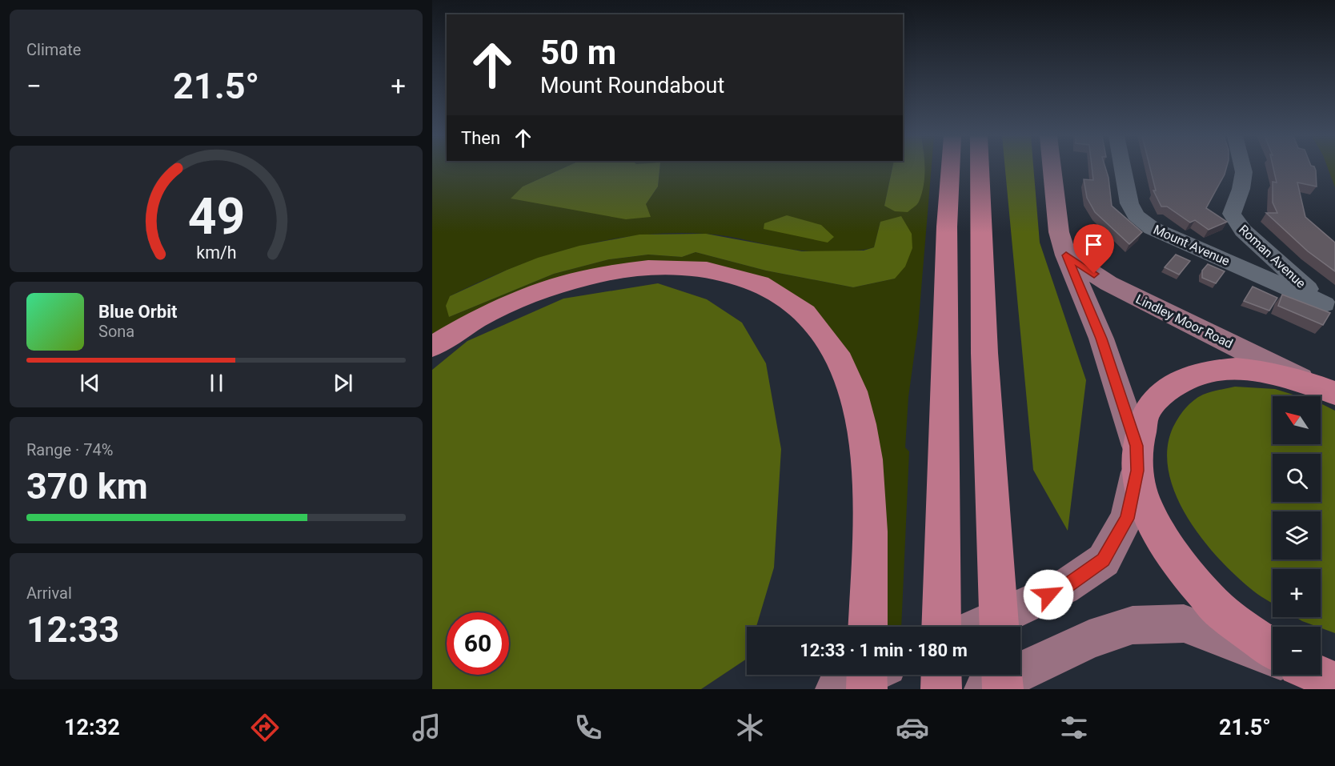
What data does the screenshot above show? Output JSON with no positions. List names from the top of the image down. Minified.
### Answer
{"streets":{"main road":["Lindley Moor Road"],"street":["Mount Avenue","Roman Avenue"]},"crossings":[["Mount Avenue","Roman Avenue"]],"north":"top left","page":{"tile":["Climate",["Range · 74%","370 km"],["Arrival","12:33"]],"turn":["50 m","Mount Roundabout"],"heat":["−","21.5°","+"],"then":"Then","song":["Blue Orbit","Sona"],"map_buttons":["+","−"],"limit":"60","trip":"12:33 · 1 min · 180 m","tabs":["12:32","21.5°"],"gauge":["49","km/h"]}}
